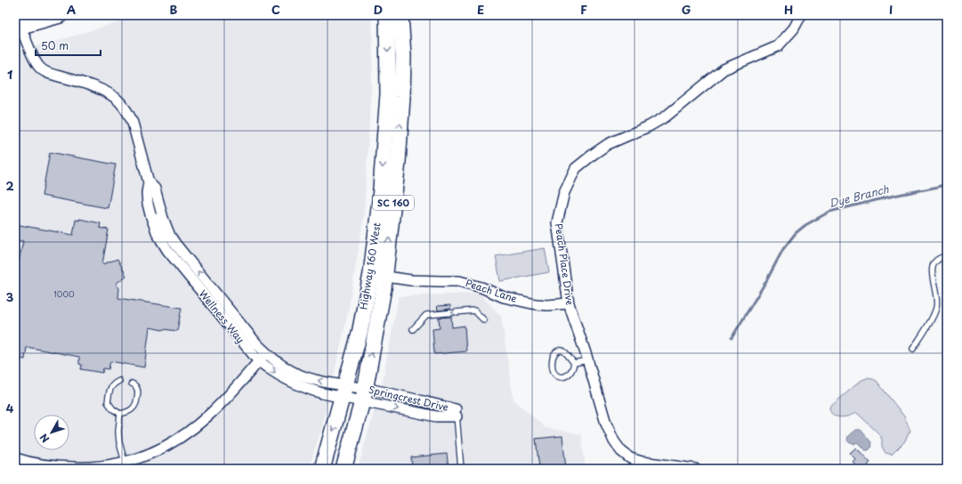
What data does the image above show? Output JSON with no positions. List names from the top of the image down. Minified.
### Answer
{"streets":{"main road":["SC 160","Highway 160 West"],"street":["Peach Place Drive","Peach Lane","Wellness Way","Springcrest Drive"]},"crossings":[["Peach Place Drive","Peach Lane"],["Highway 160 West","Peach Lane"],["Highway 160 West","Wellness Way"],["Highway 160 West","Springcrest Drive"],["Wellness Way","Springcrest Drive"]],"water":["Dye Branch"],"house_numbers":["1000"],"scale_bar":"50 m","north":"bottom left","grid":{"columns":["A","B","C","D","E","F","G","H","I"],"rows":["1","2","3","4"]}}
